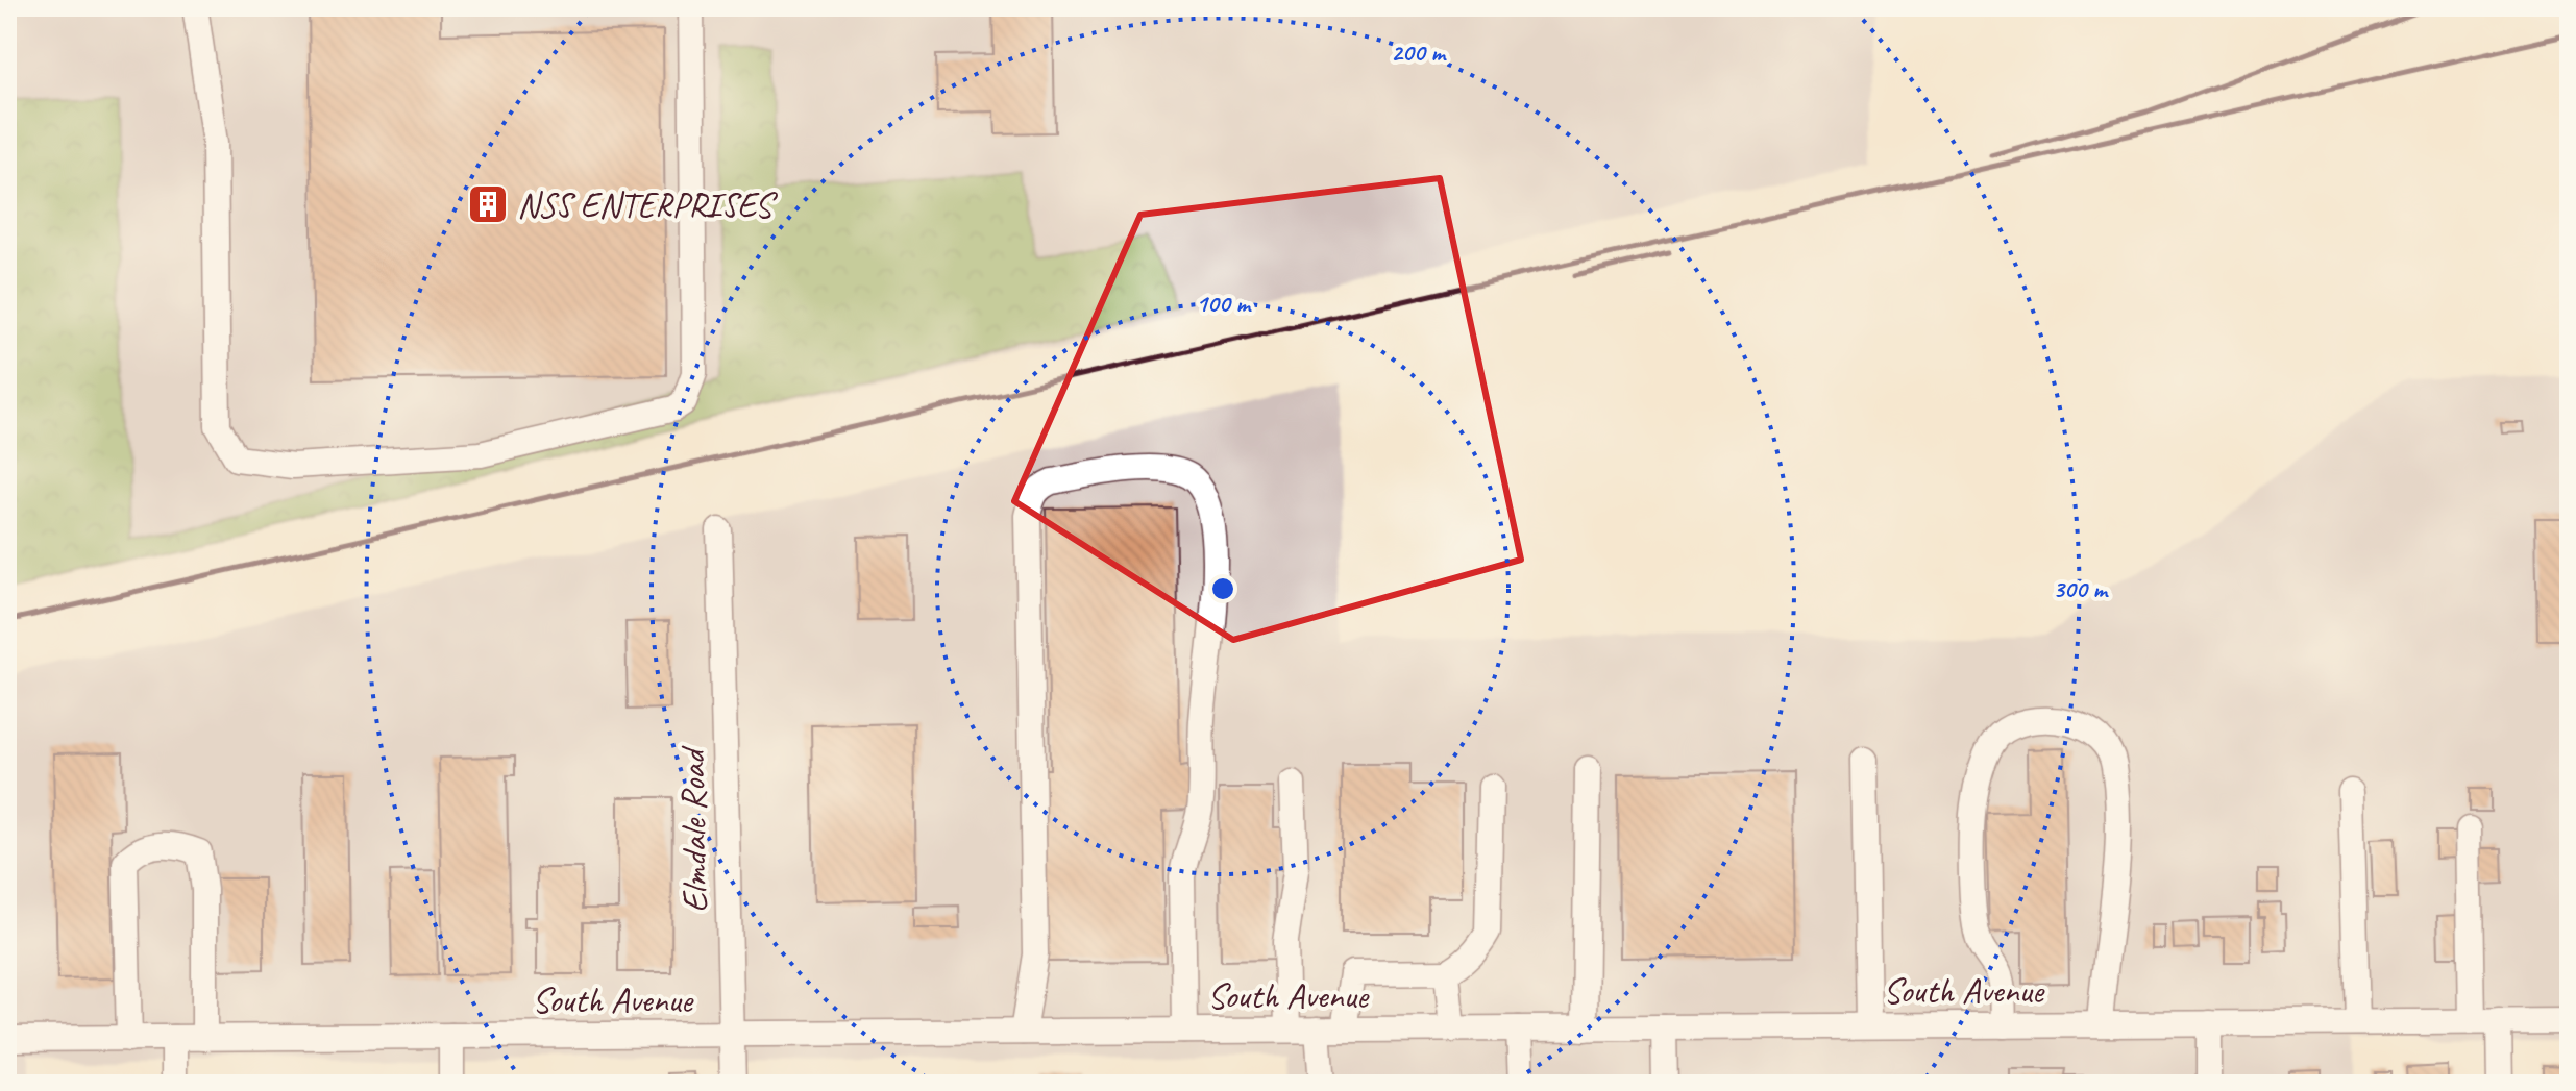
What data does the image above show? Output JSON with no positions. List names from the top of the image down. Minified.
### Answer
{"streets":{"street":["Elmdale Road","South Avenue"]},"crossings":[["Elmdale Road","South Avenue"]],"places":{"building":["NSS ENTERPRISES"]},"rings":["200 m","100 m","300 m"]}
